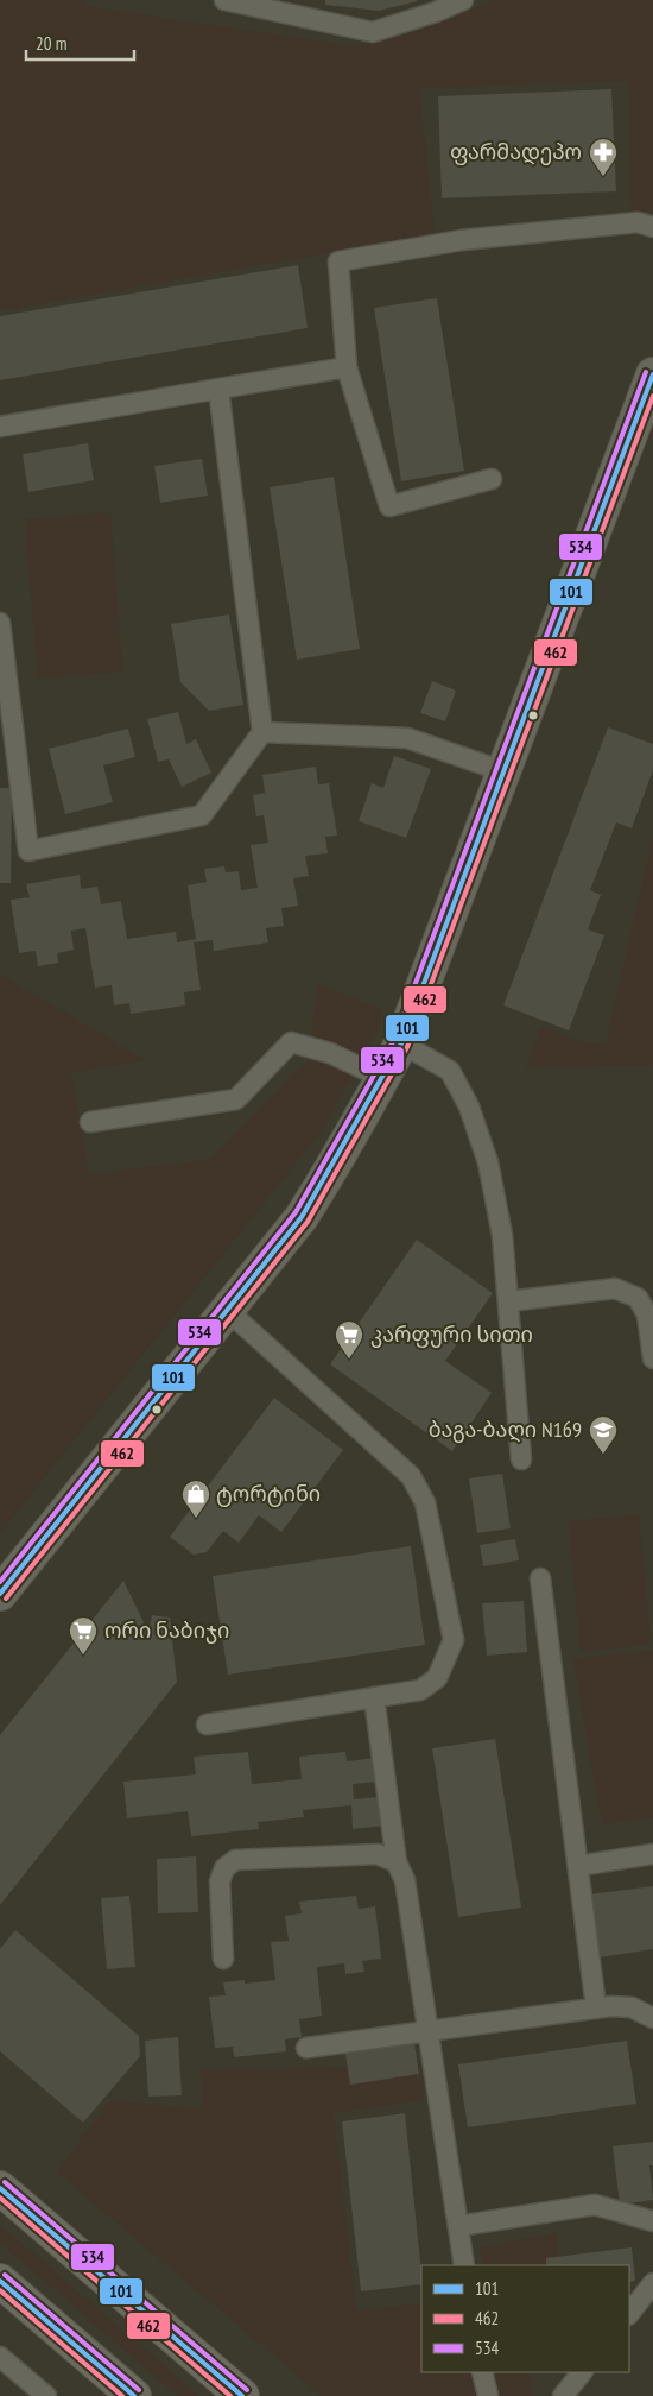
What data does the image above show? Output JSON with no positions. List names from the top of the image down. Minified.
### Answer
{"places":{"pharmacy":["ფარმადეპო"],"supermarket":["კარფური სითი","ორი ნაბიჯი"],"school or university":["ბაგა-ბაღი N169"],"shop":["ტორტინი"]},"lines":["transit line 534","transit line 101","transit line 462"],"legend":["101","462","534"],"scale_bar":"20 m"}
